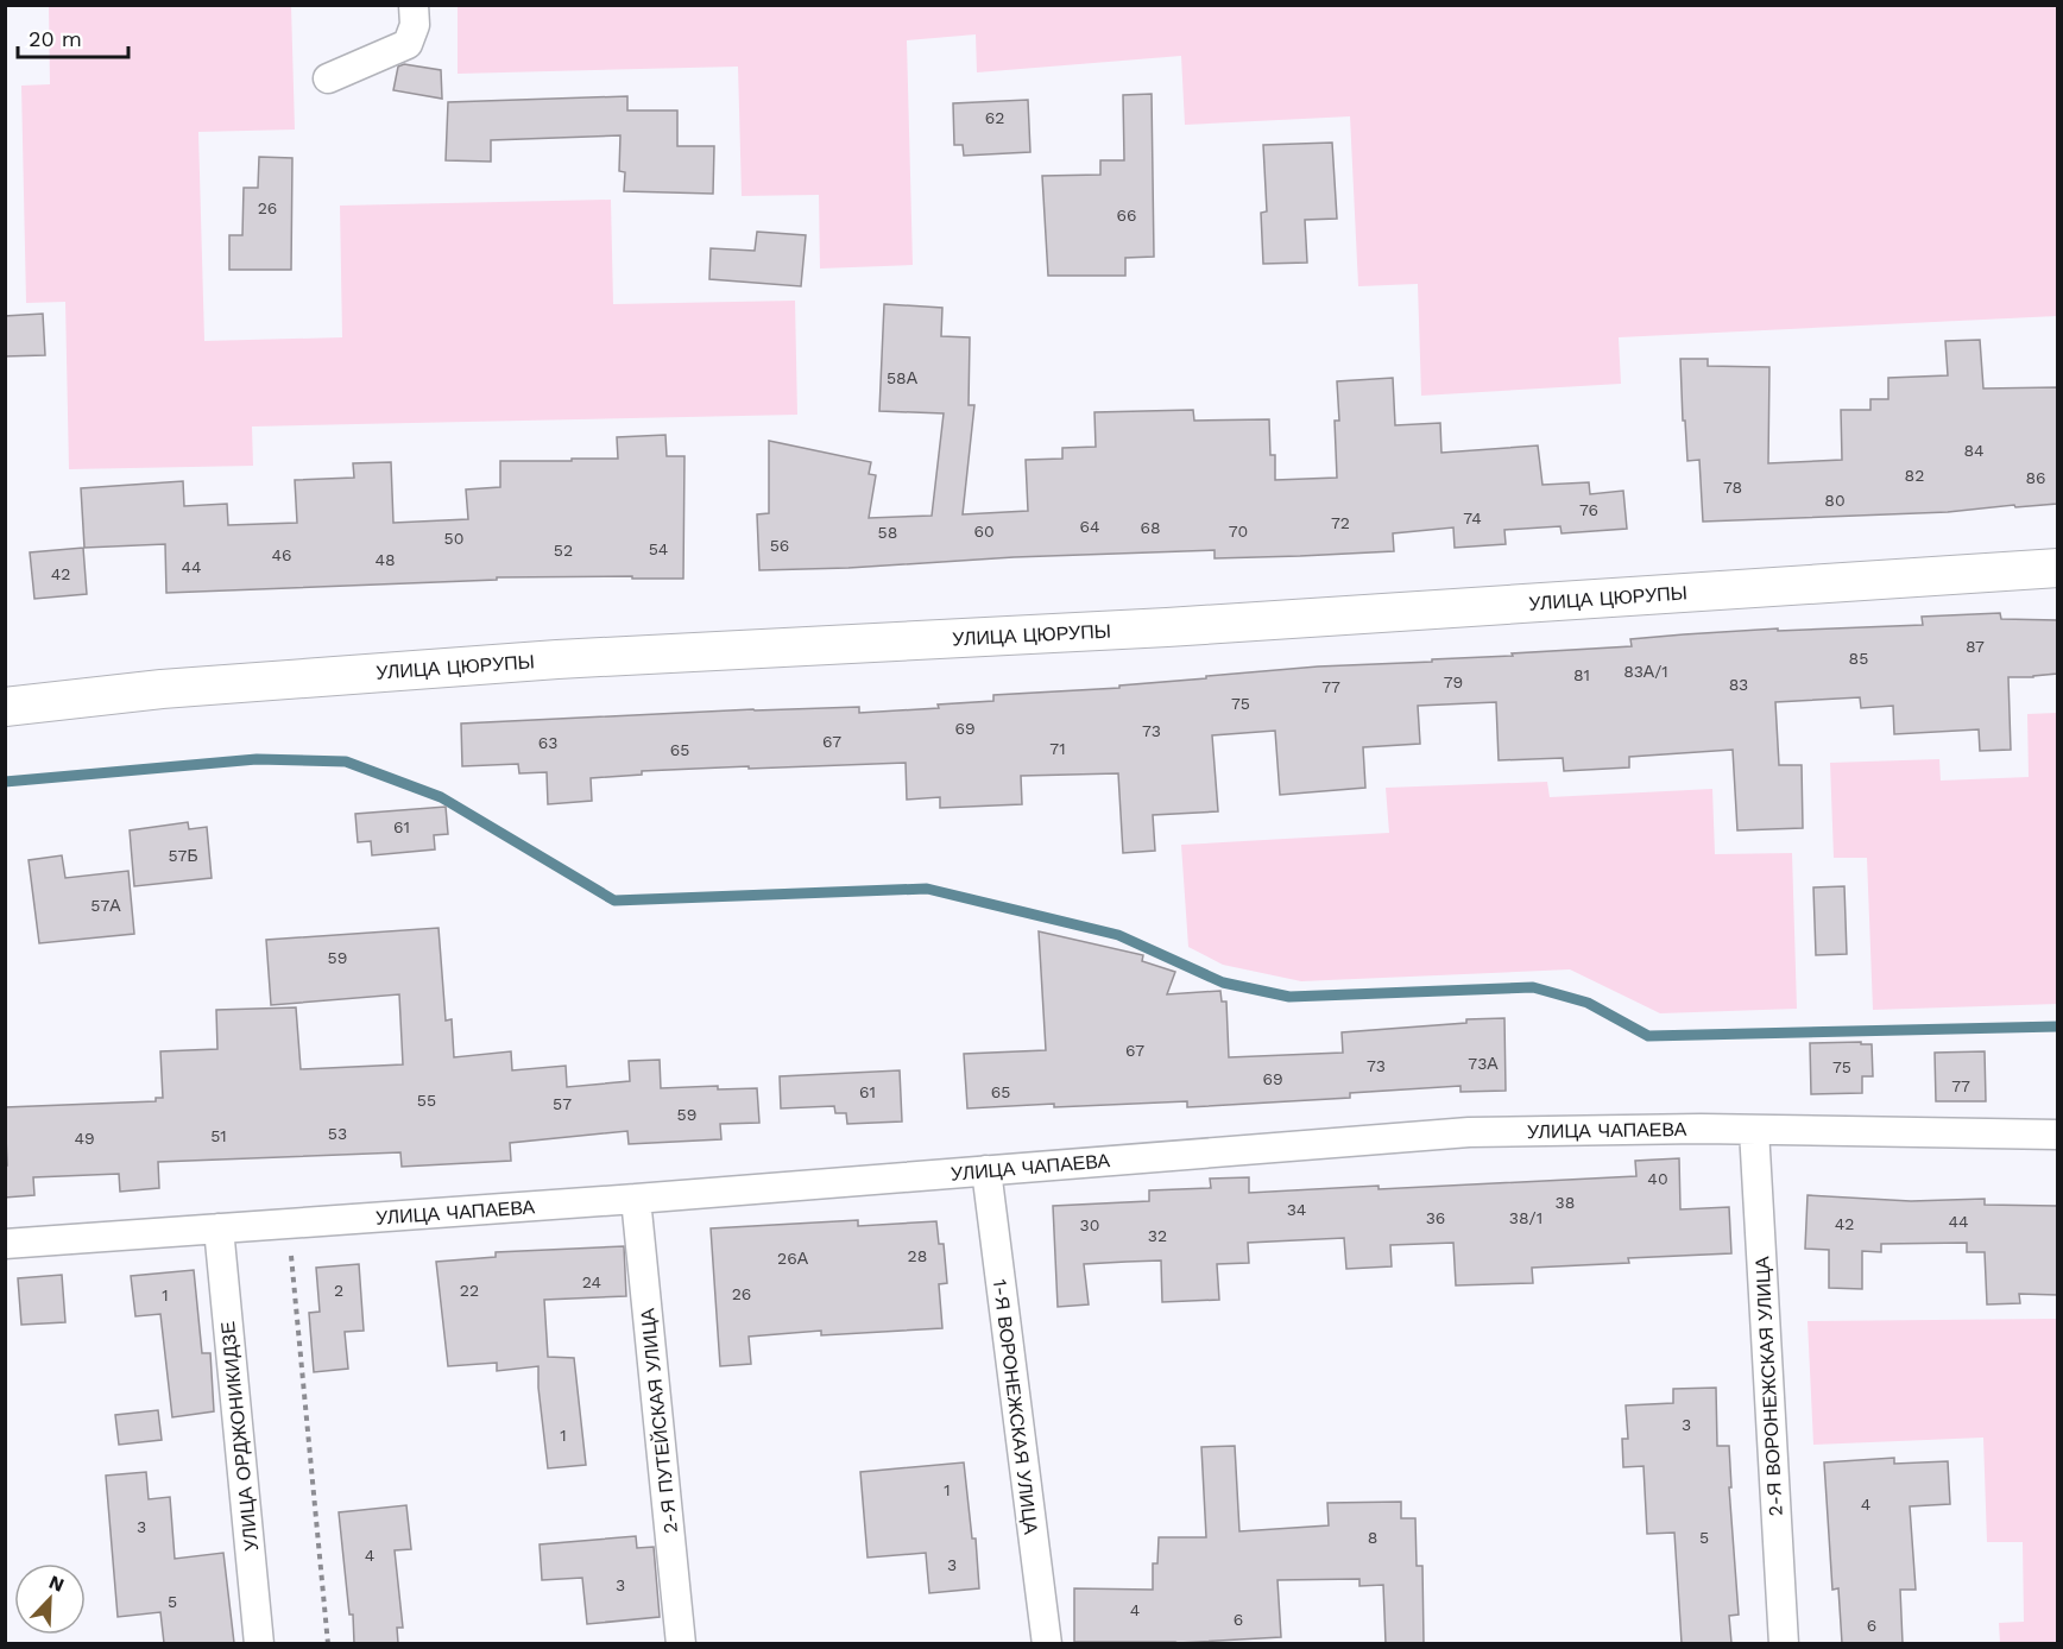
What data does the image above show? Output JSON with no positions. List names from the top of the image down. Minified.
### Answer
{"streets":{"street":["УЛИЦА ЦЮРУПЫ","УЛИЦА ЧАПАЕВА","2-Я ВОРОНЕЖСКАЯ УЛИЦА","1-Я ВОРОНЕЖСКАЯ УЛИЦА","2-Я ПУТЕЙСКАЯ УЛИЦА","УЛИЦА ОРДЖОНИКИДЗЕ"]},"crossings":[["УЛИЦА ЧАПАЕВА","2-Я ВОРОНЕЖСКАЯ УЛИЦА"],["УЛИЦА ЧАПАЕВА","1-Я ВОРОНЕЖСКАЯ УЛИЦА"],["УЛИЦА ЧАПАЕВА","2-Я ПУТЕЙСКАЯ УЛИЦА"],["УЛИЦА ЧАПАЕВА","УЛИЦА ОРДЖОНИКИДЗЕ"]],"house_numbers":["62","26","66","58А","84","82","86","78","80","76","74","72","64","68","60","70","58","50","56","54","52","46","48","44","42","87","85","83А/1","81","79","83","77","75","69","73","67","63","71","65","61","57Б","57А","59","67","73А","73","75","69","77","61","65","55","57","59","53","51","49","40","38","34","36","38/1","44","42","30","32","28","26А","24","2","22","26","1","3","1","1","4","3","8","5","4","3","3","5","4","6","6"],"scale_bar":"20 m","north":"top right"}
